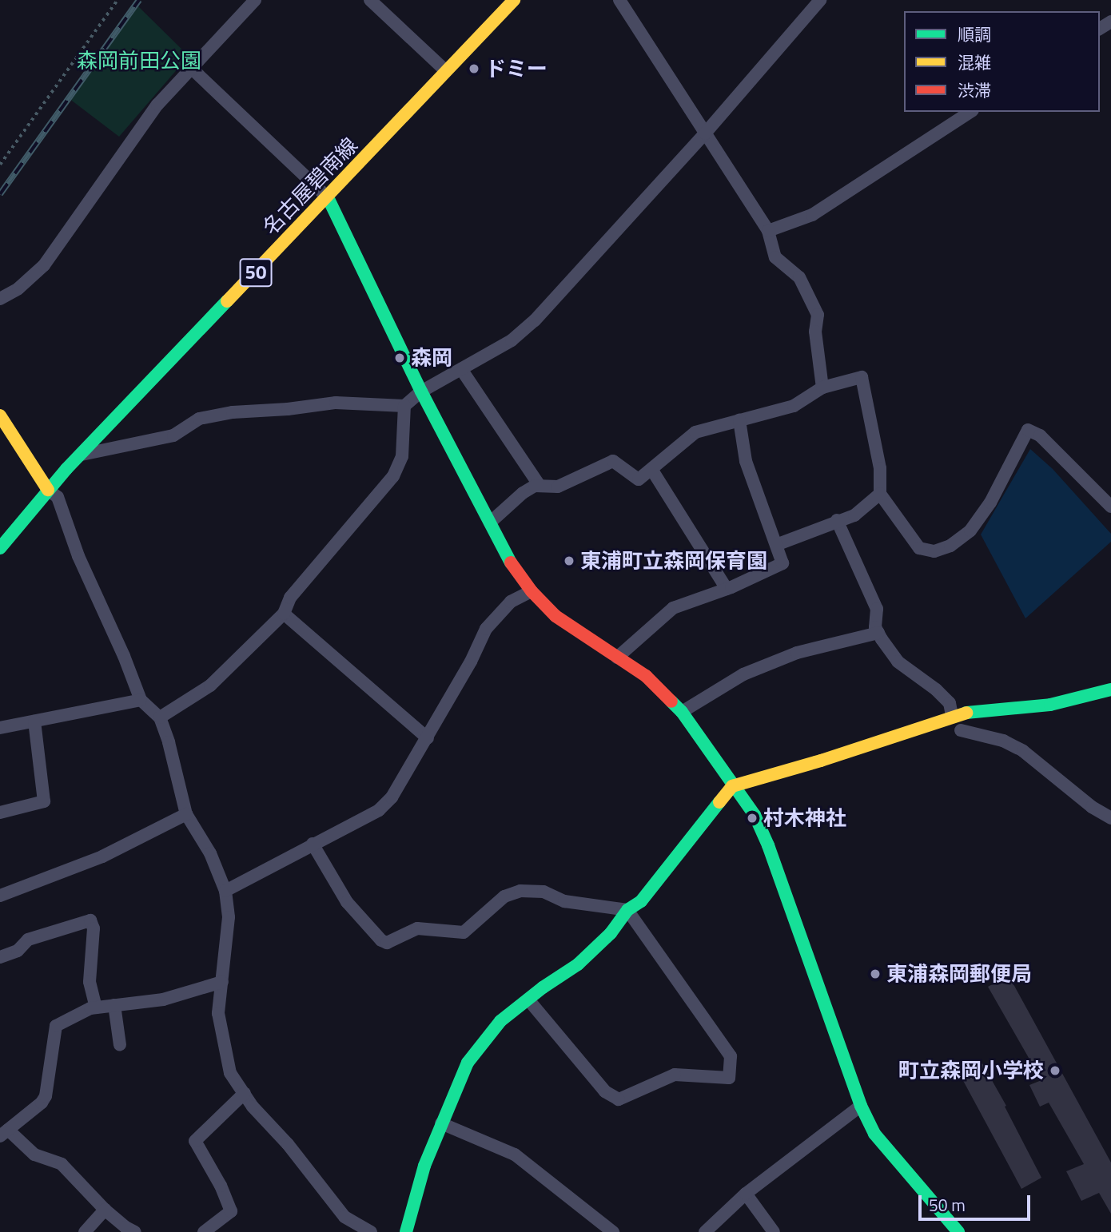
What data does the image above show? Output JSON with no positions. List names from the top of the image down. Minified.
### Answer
{"streets":{"street":["名古屋碧南線","50"]},"parks":["森岡前田公園"],"places":["ドミー","森岡","東浦町立森岡保育園","村木神社","東浦森岡郵便局","町立森岡小学校"],"legend":["順調","混雑","渋滞"],"scale_bar":"50 m"}
